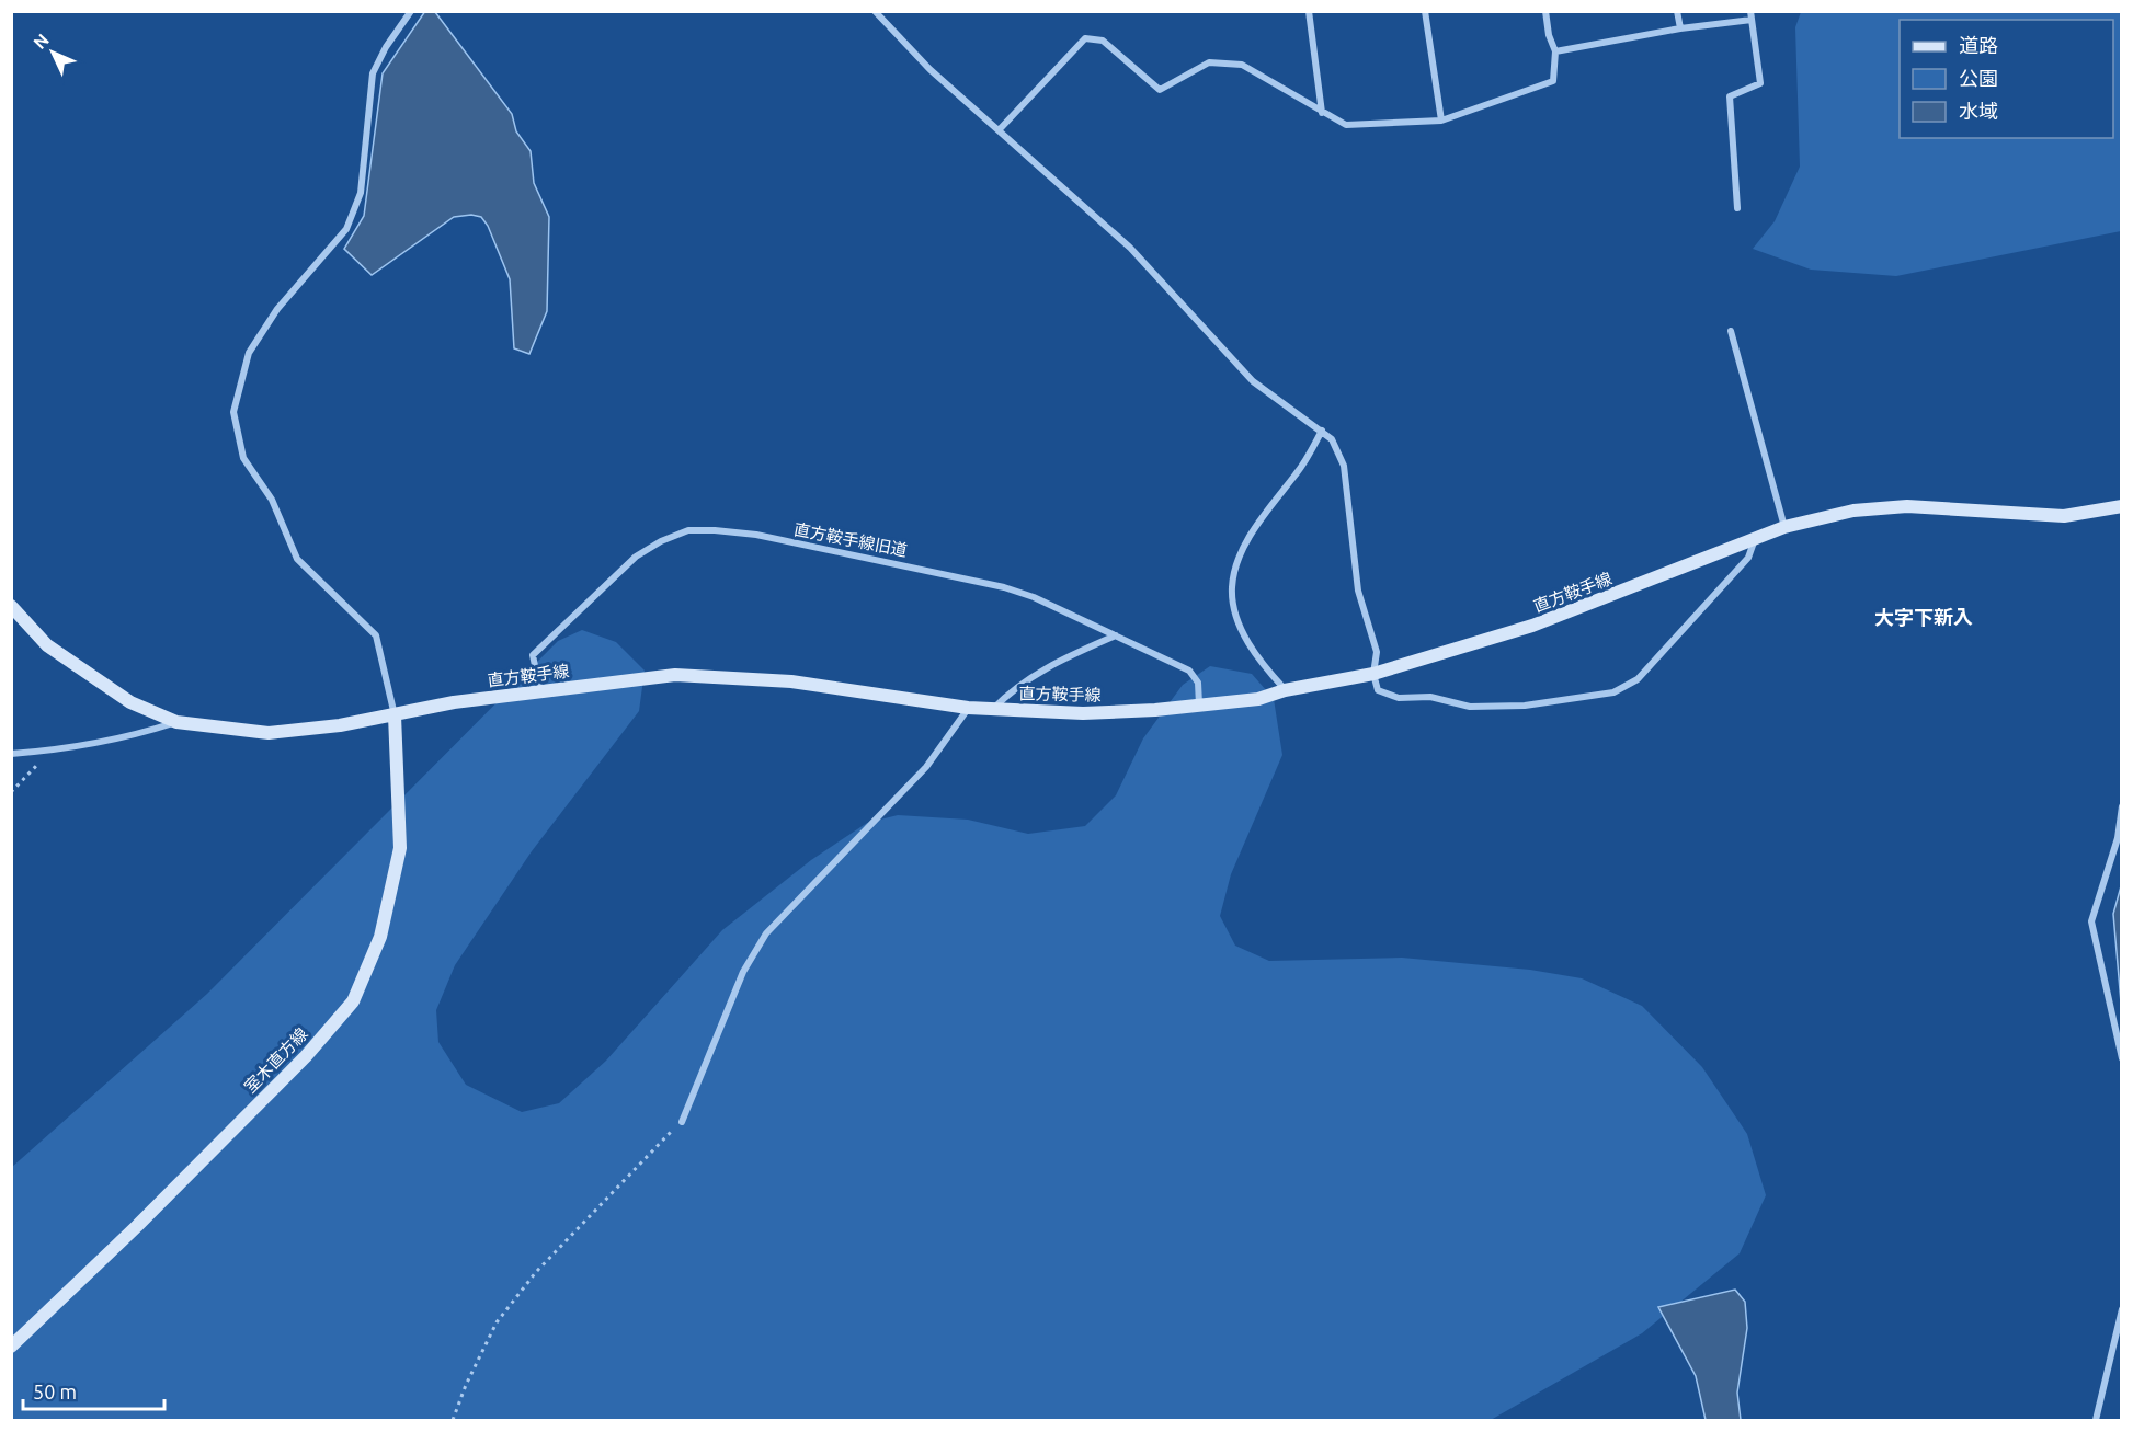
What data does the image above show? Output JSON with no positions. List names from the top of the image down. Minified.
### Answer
{"streets":{"main road":["直方鞍手線","室木直方線"],"street":["直方鞍手線旧道"]},"crossings":[["直方鞍手線旧道","直方鞍手線"],["直方鞍手線","室木直方線"]],"districts":["大字下新入"],"legend":["道路","公園","水域"],"scale_bar":"50 m","north":"top left"}
